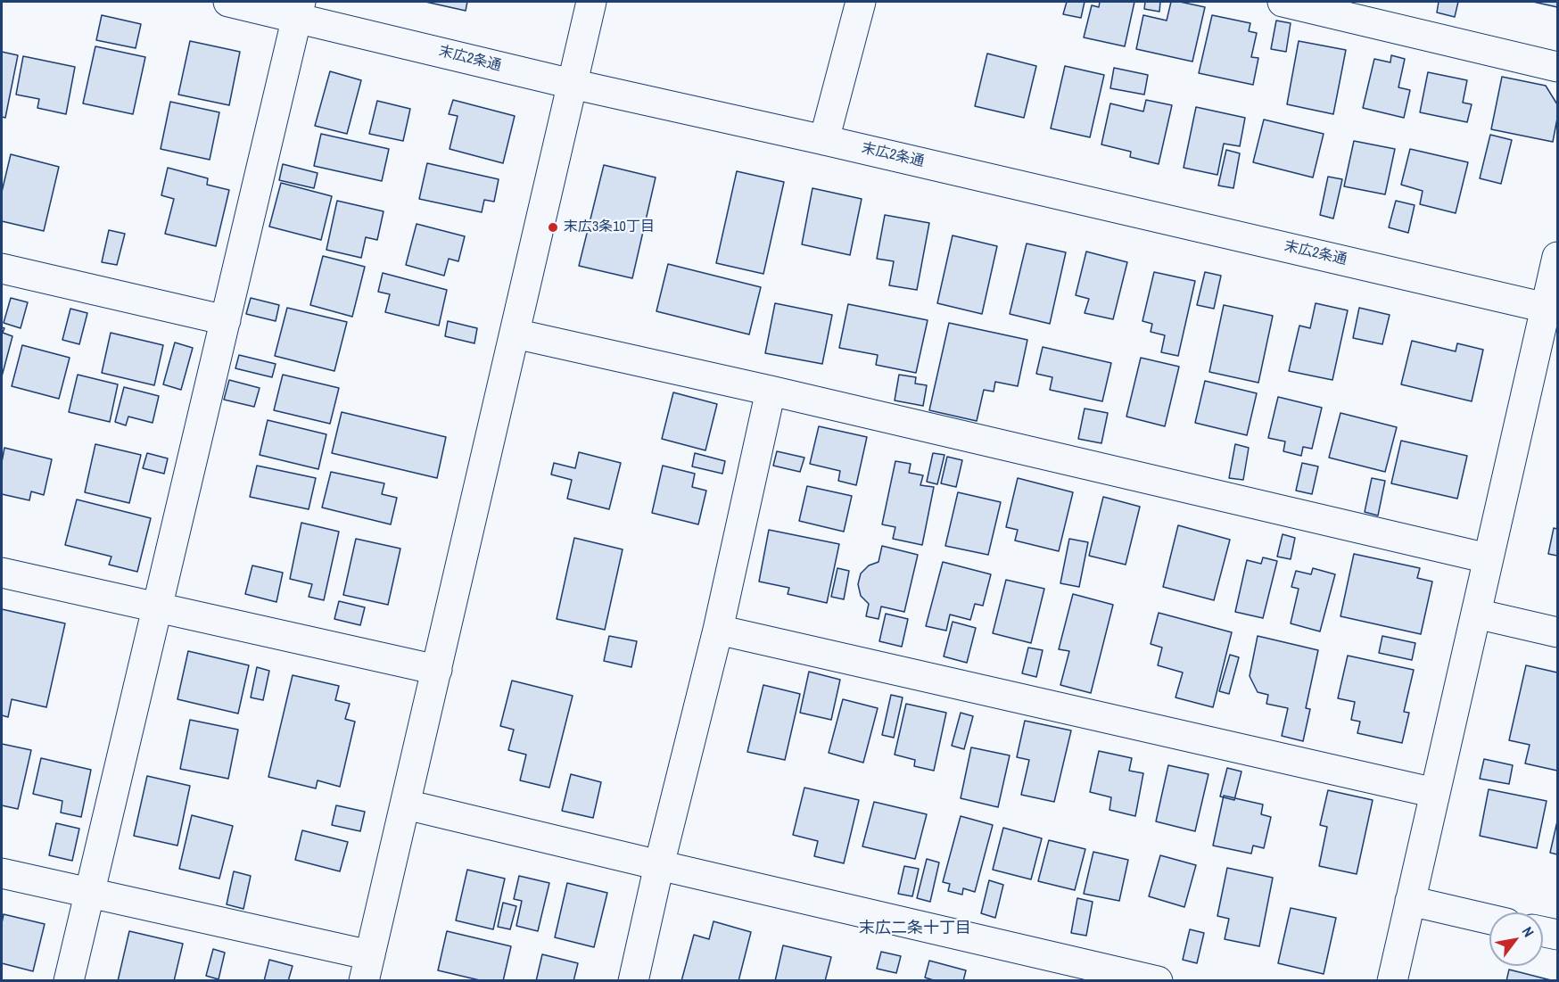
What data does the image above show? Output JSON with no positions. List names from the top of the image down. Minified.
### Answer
{"streets":{"street":["末広2条通"]},"districts":["末広二条十丁目"],"places":["末広3条10丁目"],"north":"top right"}
